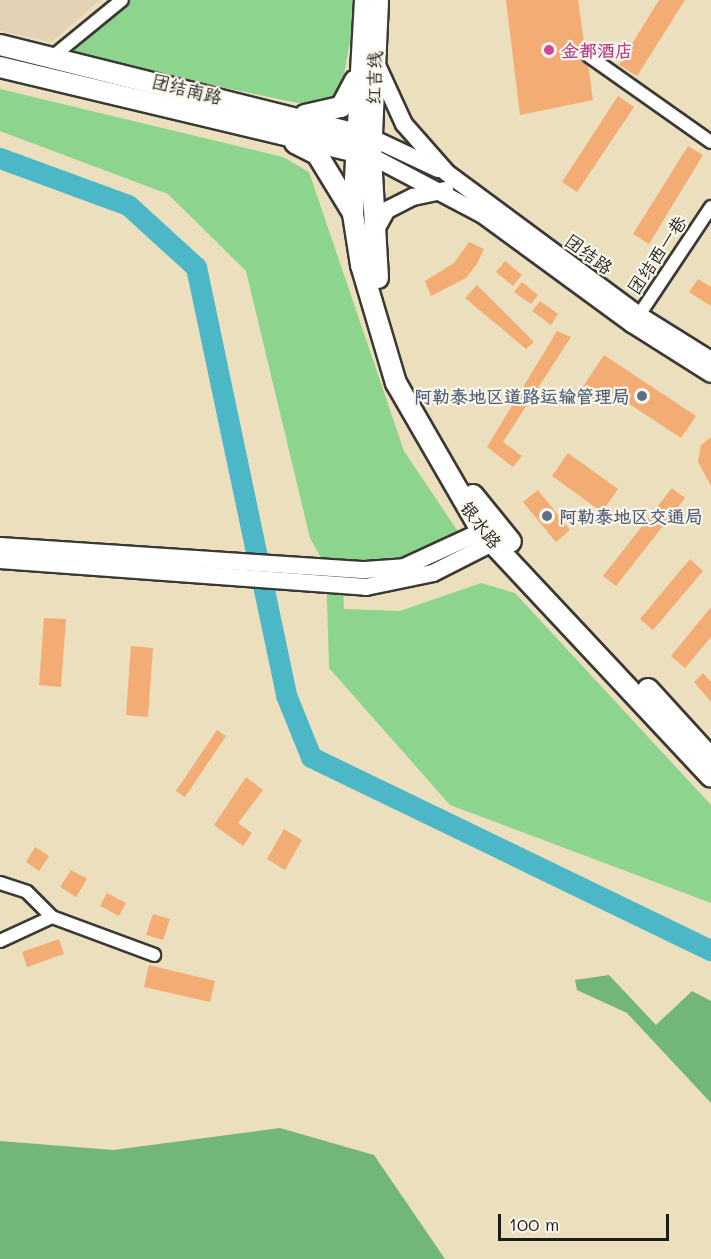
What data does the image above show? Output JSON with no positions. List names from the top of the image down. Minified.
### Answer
{"streets":{"highway":["红吉线","团结南路","银水路"],"main road":["团结路"],"street":["团结西一巷"]},"crossings":[["红吉线","团结南路"],["红吉线","团结路"],["红吉线","银水路"],["团结南路","团结路"],["团结南路","银水路"],["团结路","团结西一巷"],["团结路","银水路"]],"places":["金都酒店","阿勒泰地区道路运输管理局","阿勒泰地区交通局"],"scale_bar":"100 m"}
